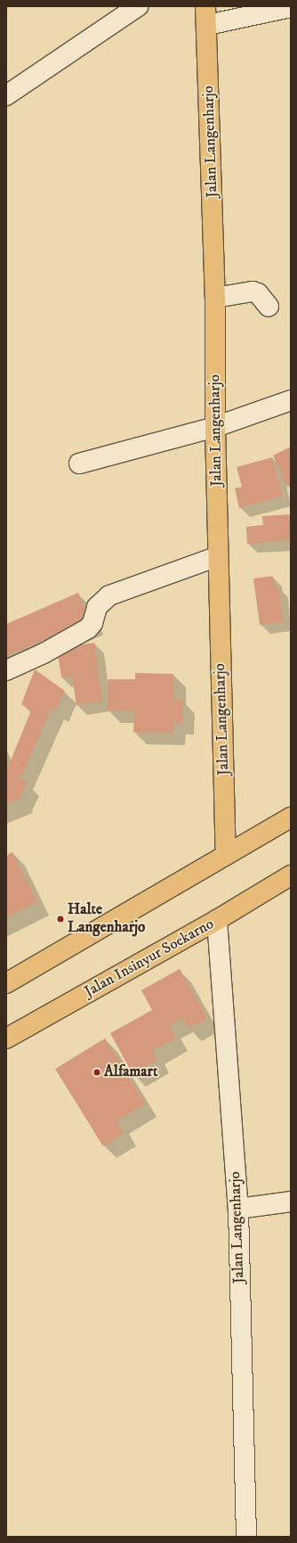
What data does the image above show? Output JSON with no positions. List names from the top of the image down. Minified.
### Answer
{"streets":{"main road":["Jalan Langenharjo","Jalan Insinyur Soekarno"]},"crossings":[["Jalan Langenharjo","Jalan Insinyur Soekarno"]],"places":["Halte Langenharjo","Alfamart"]}
